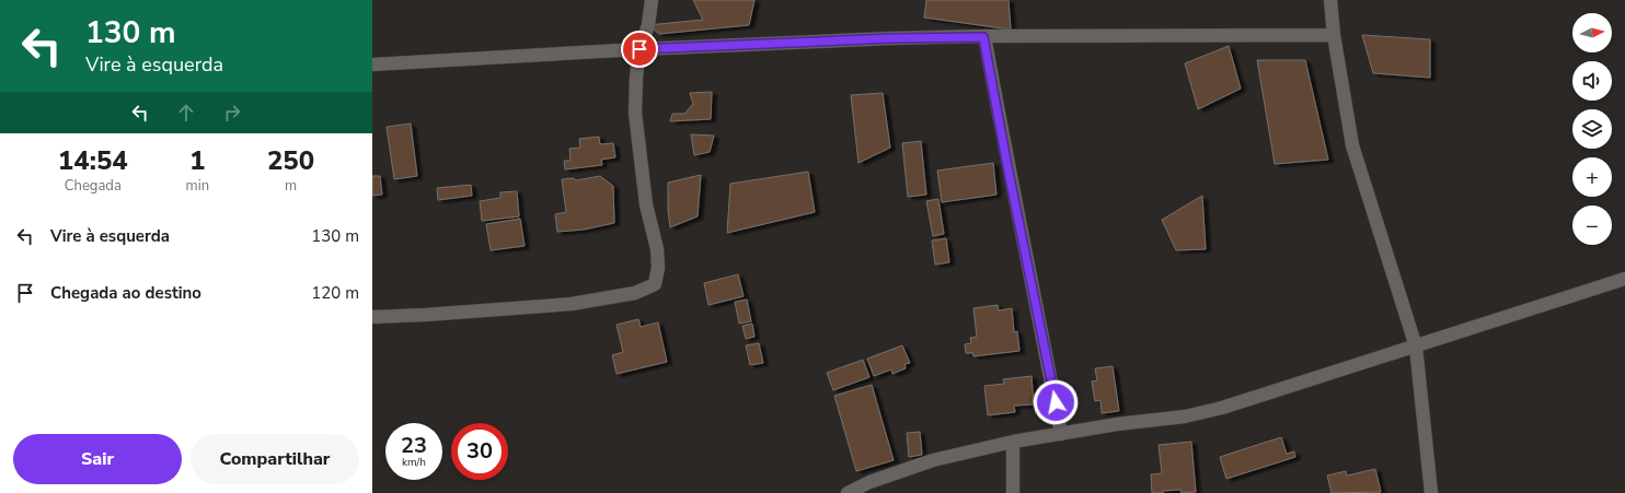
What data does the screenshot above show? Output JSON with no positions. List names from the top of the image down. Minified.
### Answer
{"north":"right","page":{"turn":["130 m","Vire à esquerda"],"map_buttons":["+","−"],"eta":["14:54","Chegada","1","min","250","m"],"list":[{"name":"Vire à esquerda","value":"130 m"},{"name":"Chegada ao destino","value":"120 m"}],"speed":"23 km/h","limit":"30","buttons":["Sair","Compartilhar"]}}
